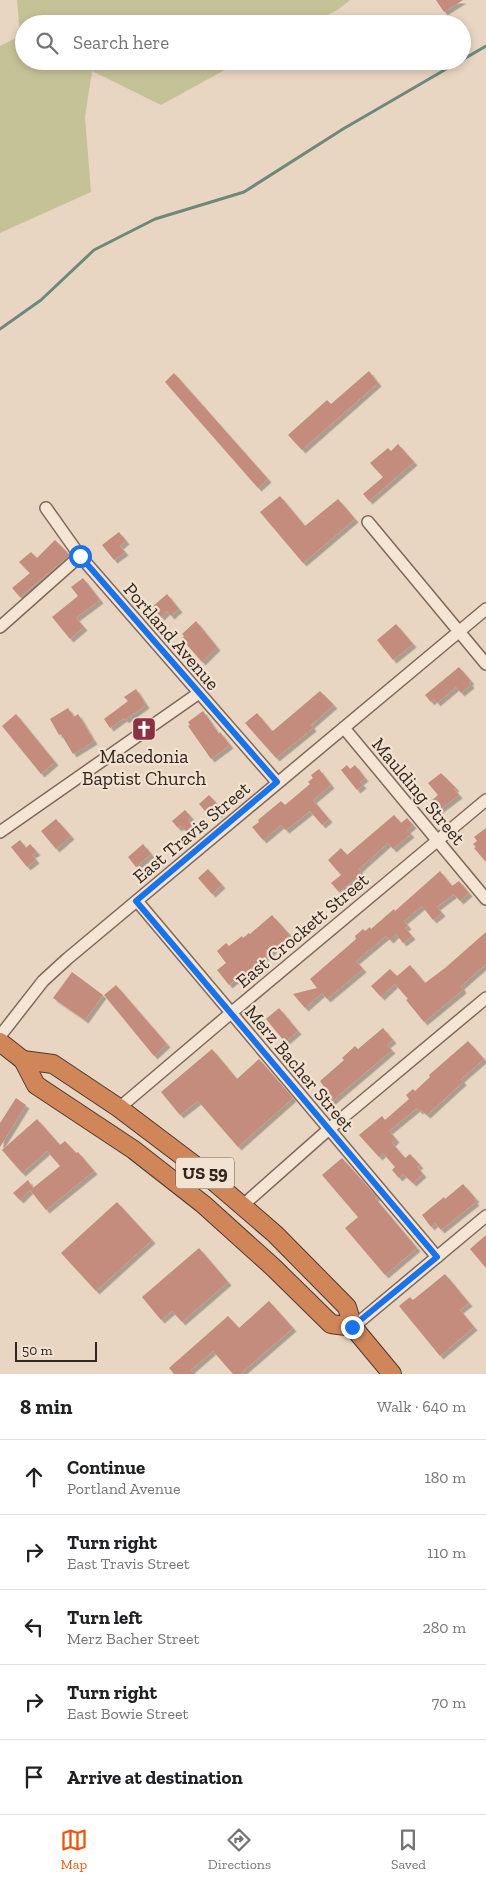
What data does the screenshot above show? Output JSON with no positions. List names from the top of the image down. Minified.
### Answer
{"streets":{"highway":["US 59"],"street":["Portland Avenue","Maulding Street","East Travis Street","East Crockett Street","Merz Bacher Street"]},"crossings":[["Portland Avenue","East Travis Street"],["Maulding Street","East Travis Street"],["Maulding Street","East Crockett Street"],["East Travis Street","Merz Bacher Street"],["East Crockett Street","Merz Bacher Street"],["East Crockett Street","US 59"]],"places":{"church":["Macedonia Baptist Church"]},"scale_bar":"50 m","page":{"search":"Search here","scale":"50 m","heading":["8 min","Walk · 640 m"],"list":[["Continue","Portland Avenue","180 m"],["Turn right","East Travis Street","110 m"],["Turn left","Merz Bacher Street","280 m"],["Turn right","East Bowie Street","70 m"],"Arrive at destination"],"nav":["Map","Directions","Saved"]}}
